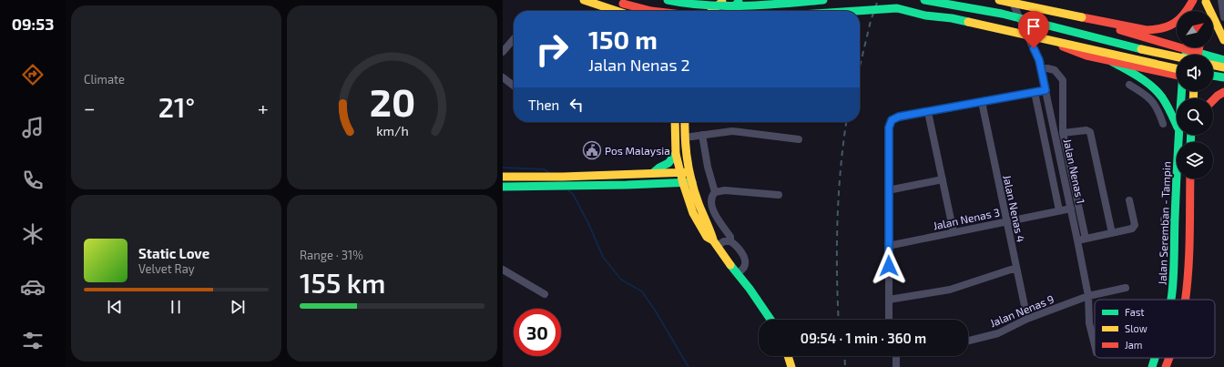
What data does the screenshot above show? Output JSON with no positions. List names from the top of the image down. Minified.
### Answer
{"streets":{"main road":["Jalan Seremban - Tampin"],"street":["Jalan Nenas 1","Jalan Nenas 4","Jalan Nenas 3","Jalan Nenas 9"]},"crossings":[["Jalan Nenas 1","Jalan Nenas 3"],["Jalan Nenas 1","Jalan Nenas 9"],["Jalan Nenas 4","Jalan Nenas 3"],["Jalan Nenas 4","Jalan Nenas 9"]],"places":{"public building":["Pos Malaysia"]},"legend":["Fast","Slow","Jam"],"north":"top right","page":{"tabs":"09:53","tile":["Climate",["Range · 31%","155 km"]],"turn":["150 m","Jalan Nenas 2"],"then":"Then","heat":["−","21°","+"],"song":["Static Love","Velvet Ray"],"limit":"30","trip":"09:54 · 1 min · 360 m","gauge":["20","km/h"]}}
